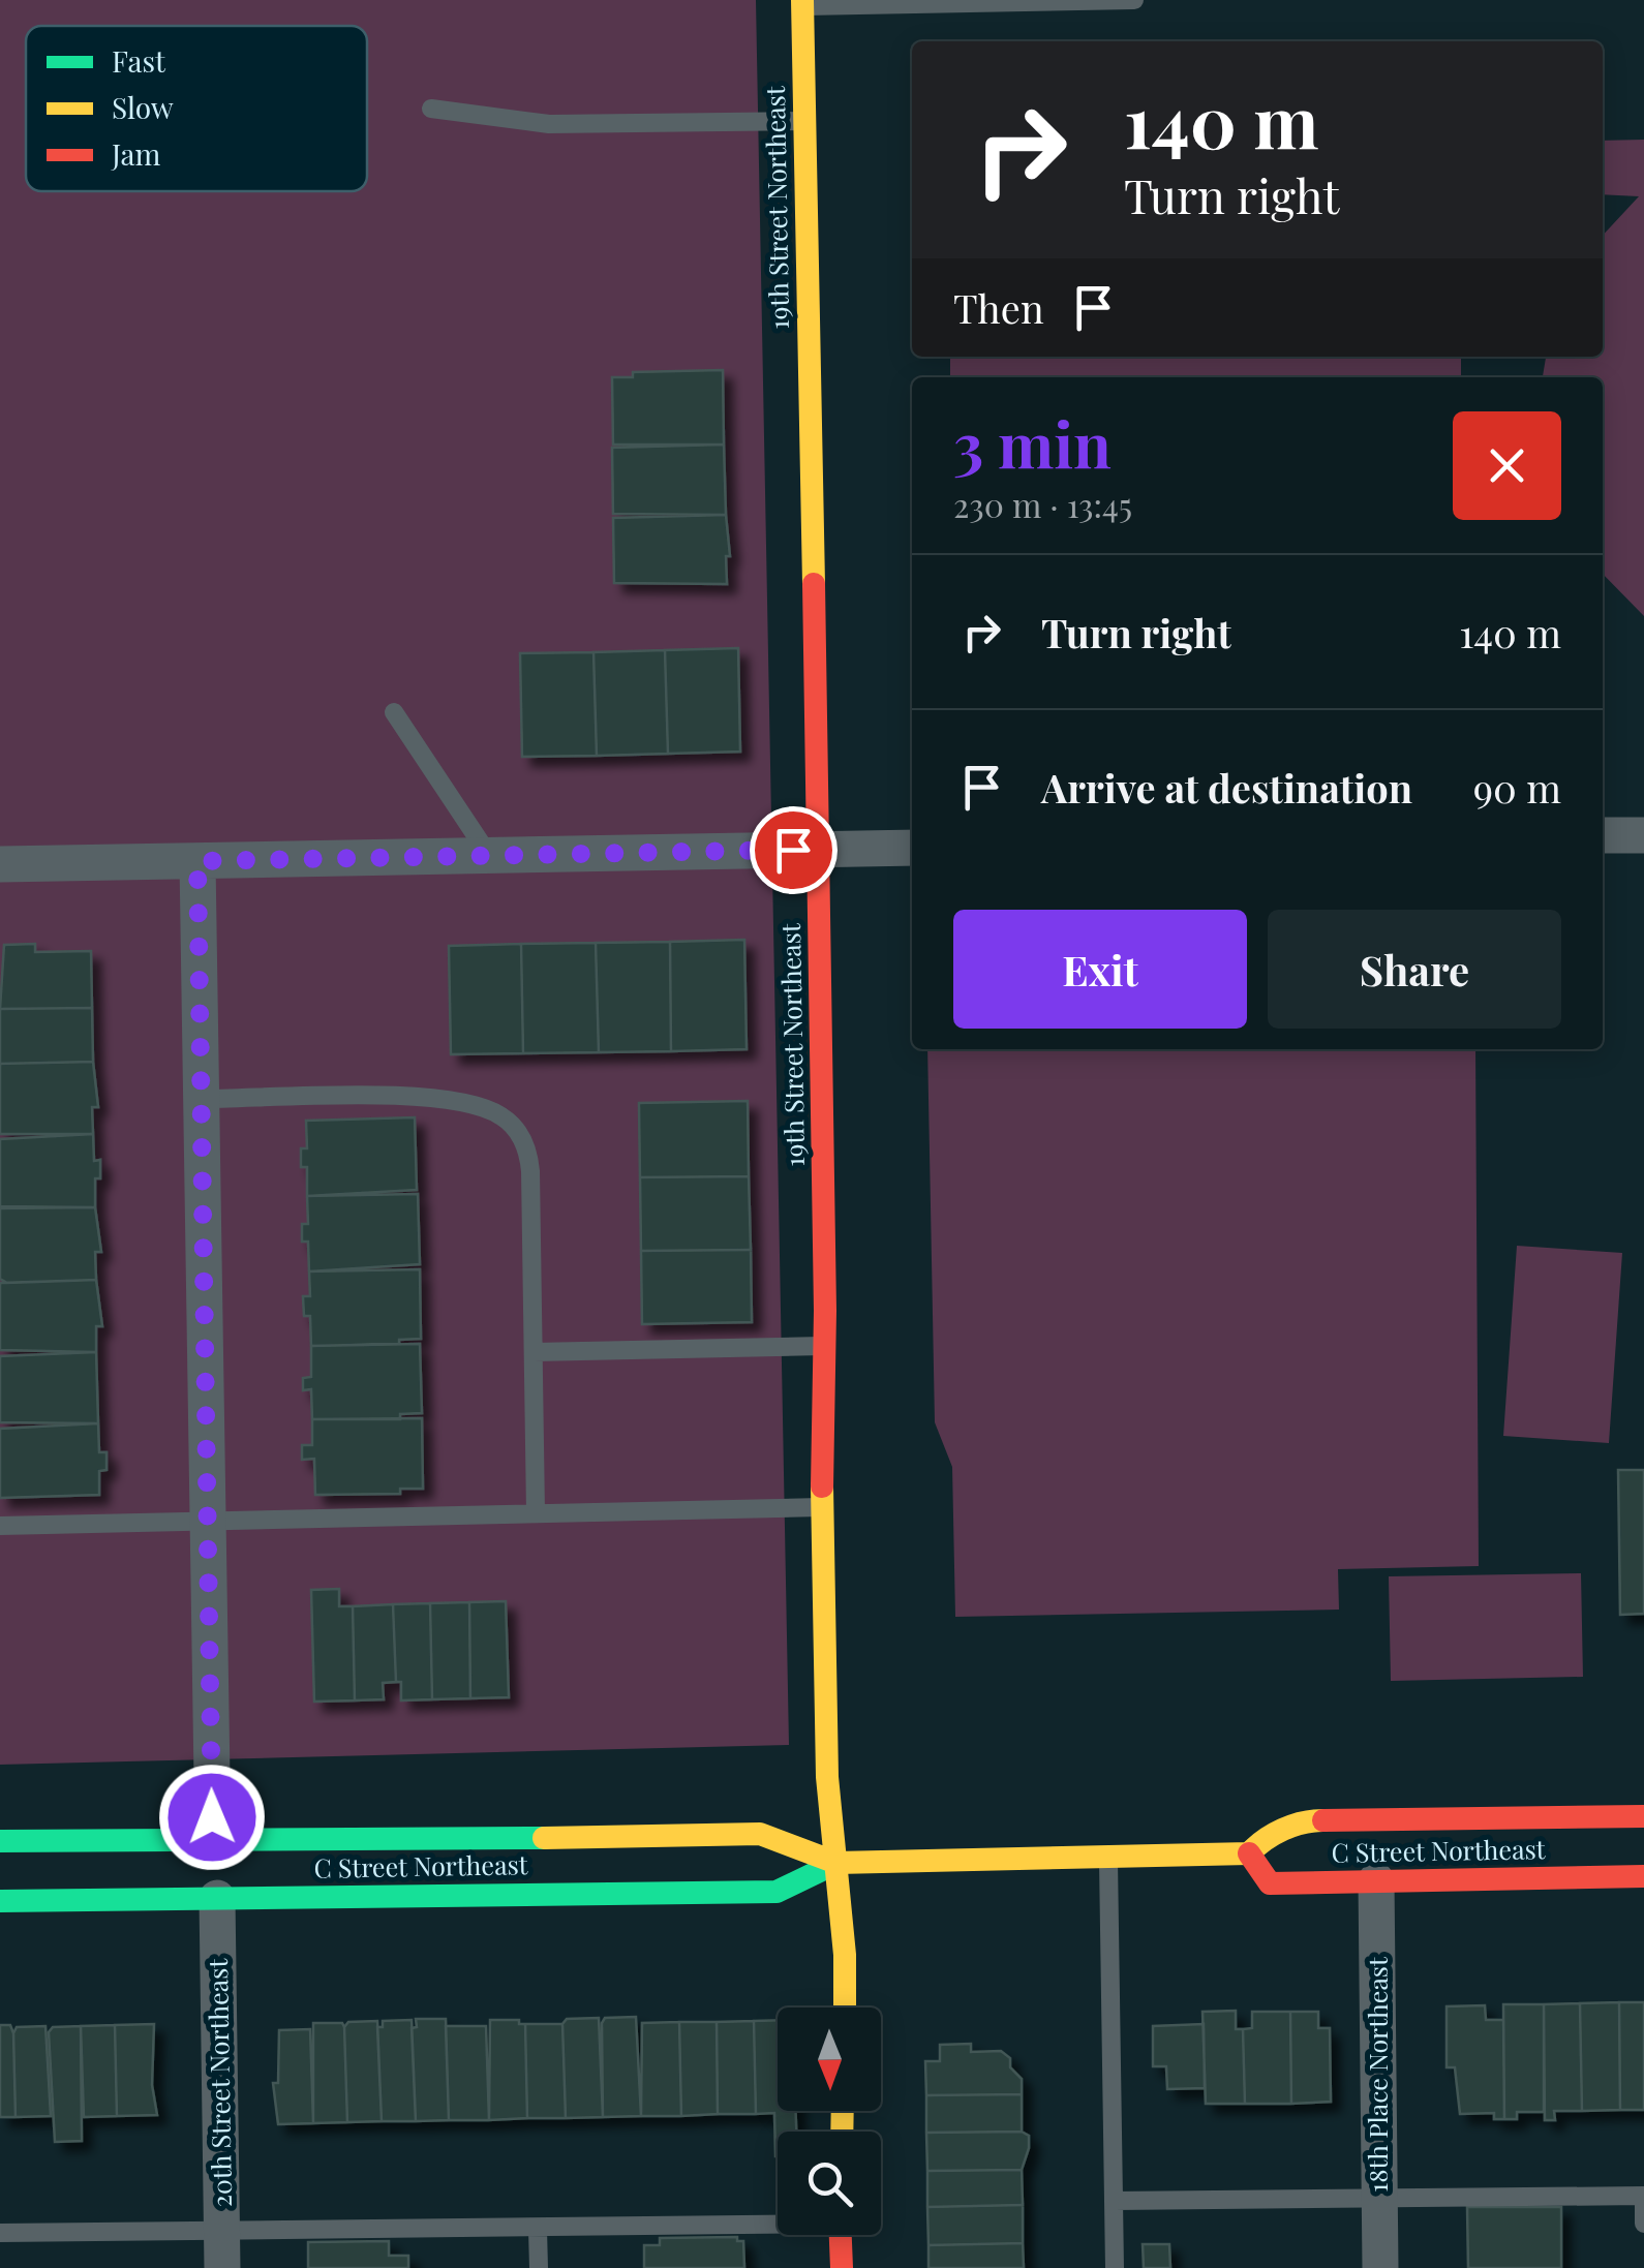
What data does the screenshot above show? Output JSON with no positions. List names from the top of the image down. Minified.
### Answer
{"streets":{"main road":["19th Street Northeast","C Street Northeast"],"street":["18th Place Northeast","20th Street Northeast"]},"crossings":[["19th Street Northeast","C Street Northeast"],["C Street Northeast","18th Place Northeast"],["C Street Northeast","20th Street Northeast"]],"legend":["Fast","Slow","Jam"],"north":"bottom","page":{"turn":["140 m","Turn right"],"then":"Then","heading":["3 min","230 m · 13:45"],"list":[{"name":"Turn right","value":"140 m"},{"name":"Arrive at destination","value":"90 m"}],"buttons":["Exit","Share"]}}
